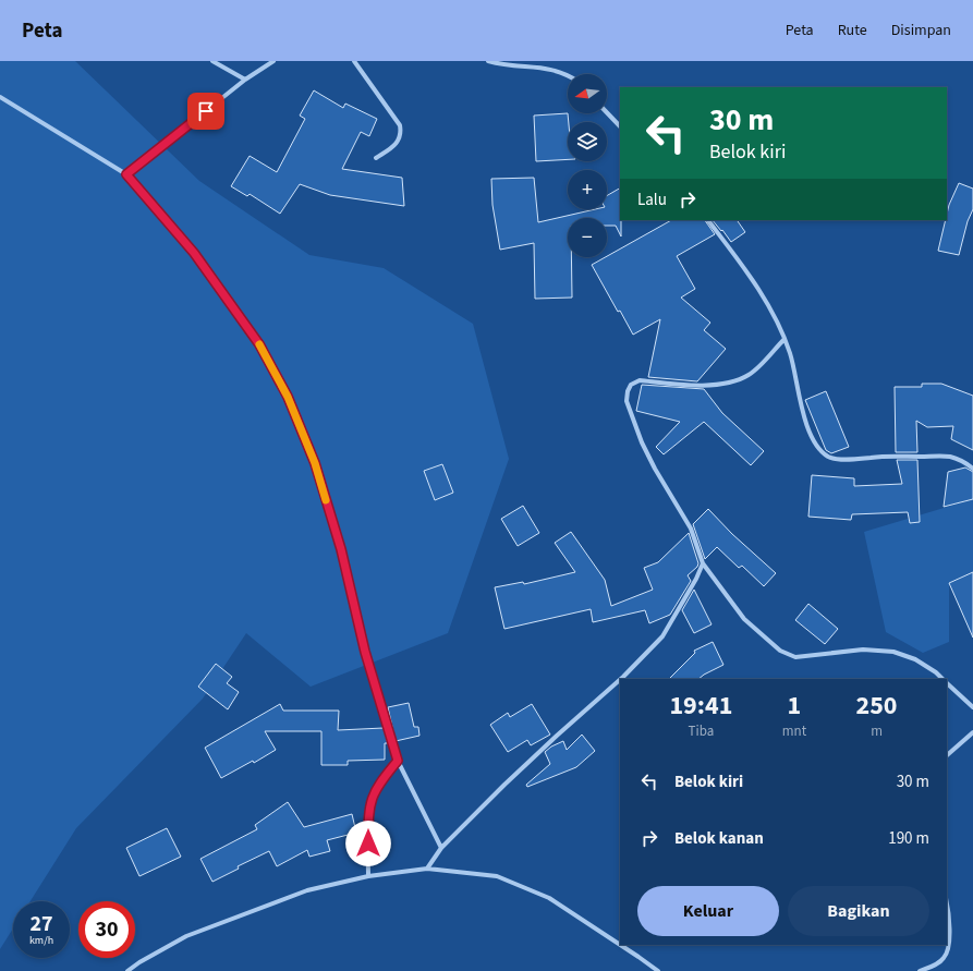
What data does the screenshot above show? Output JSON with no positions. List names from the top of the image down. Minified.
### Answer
{"north":"left","page":{"header":"Peta","nav":["Peta","Rute","Disimpan"],"map_buttons":["+","−"],"turn":["30 m","Belok kiri"],"then":"Lalu","eta":["19:41","Tiba","1","mnt","250","m"],"list":[{"name":"Belok kiri","value":"30 m"},{"name":"Belok kanan","value":"190 m"}],"buttons":["Keluar","Bagikan"],"speed":"27 km/h","limit":"30"}}
